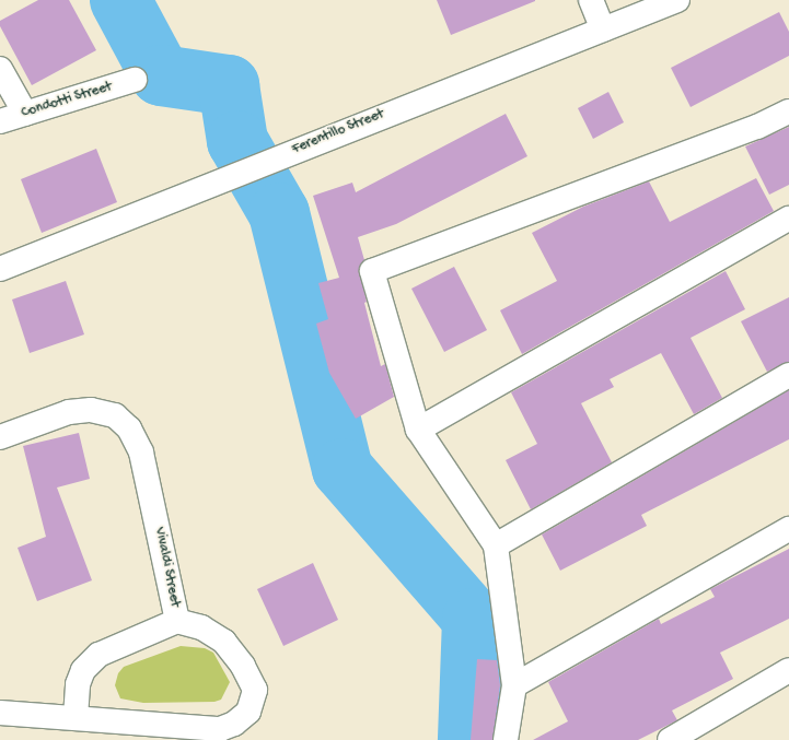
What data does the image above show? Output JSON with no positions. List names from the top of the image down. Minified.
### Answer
{"streets":{"street":["Condotti Street","Ferentillo Street","Vivaldi Street"]}}
